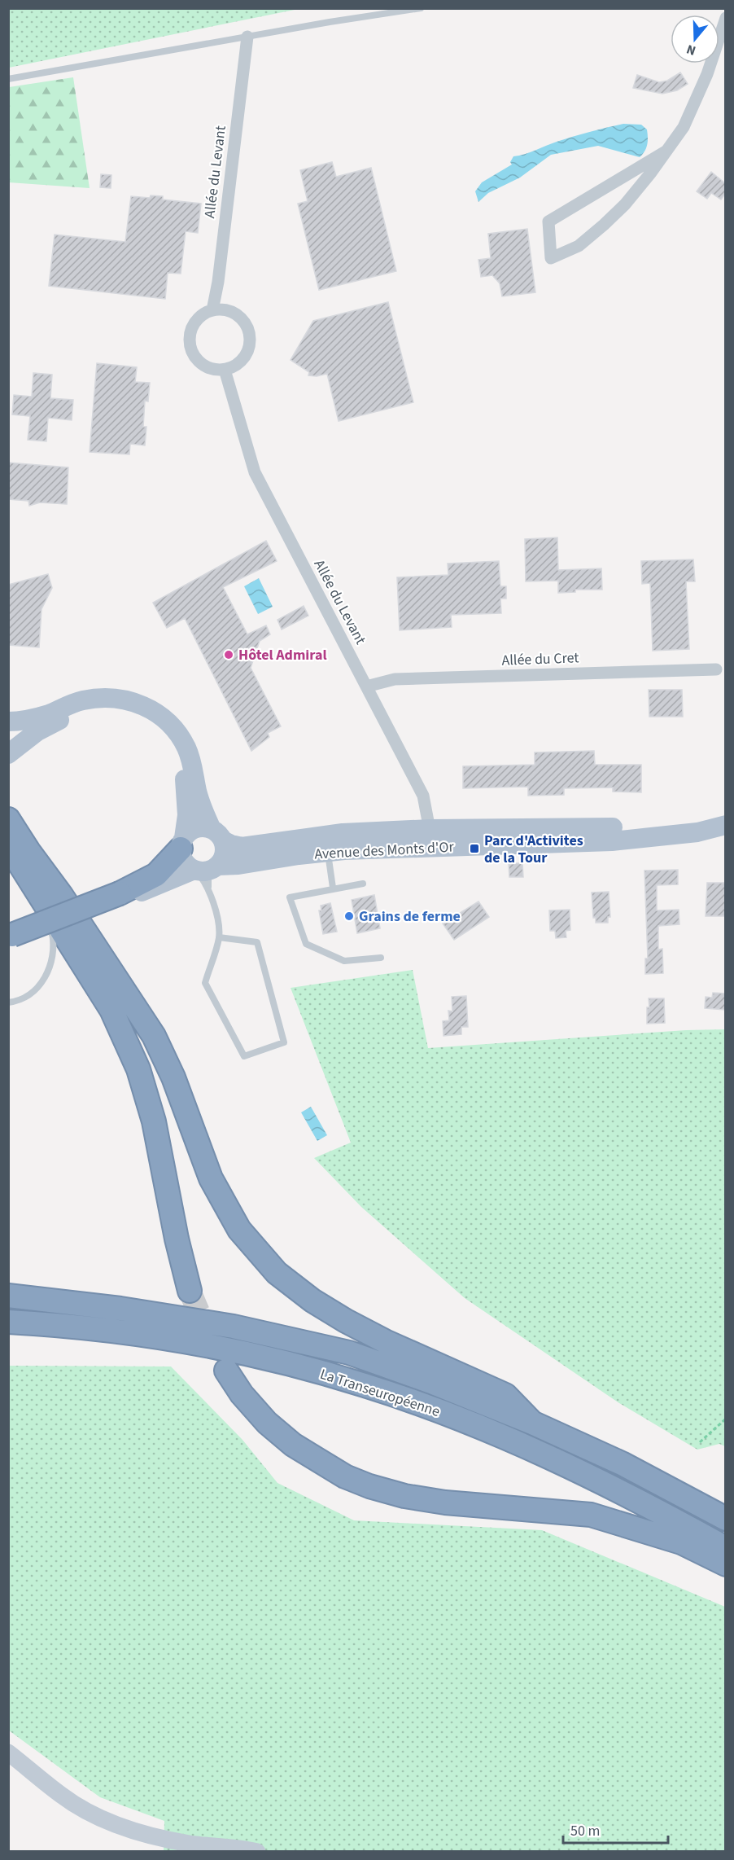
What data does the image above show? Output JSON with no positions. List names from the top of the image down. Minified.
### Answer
{"streets":{"highway":["La Transeuropéenne"],"main road":["Avenue des Monts d'Or"],"street":["Allée du Levant","Allée du Cret"]},"crossings":[["Allée du Levant","Allée du Cret"],["Allée du Levant","Avenue des Monts d'Or"]],"places":{"other":["Hôtel Admiral","Grains de ferme"],"transit":["Parc d'Activites de la Tour"]},"scale_bar":"50 m","north":"bottom"}
